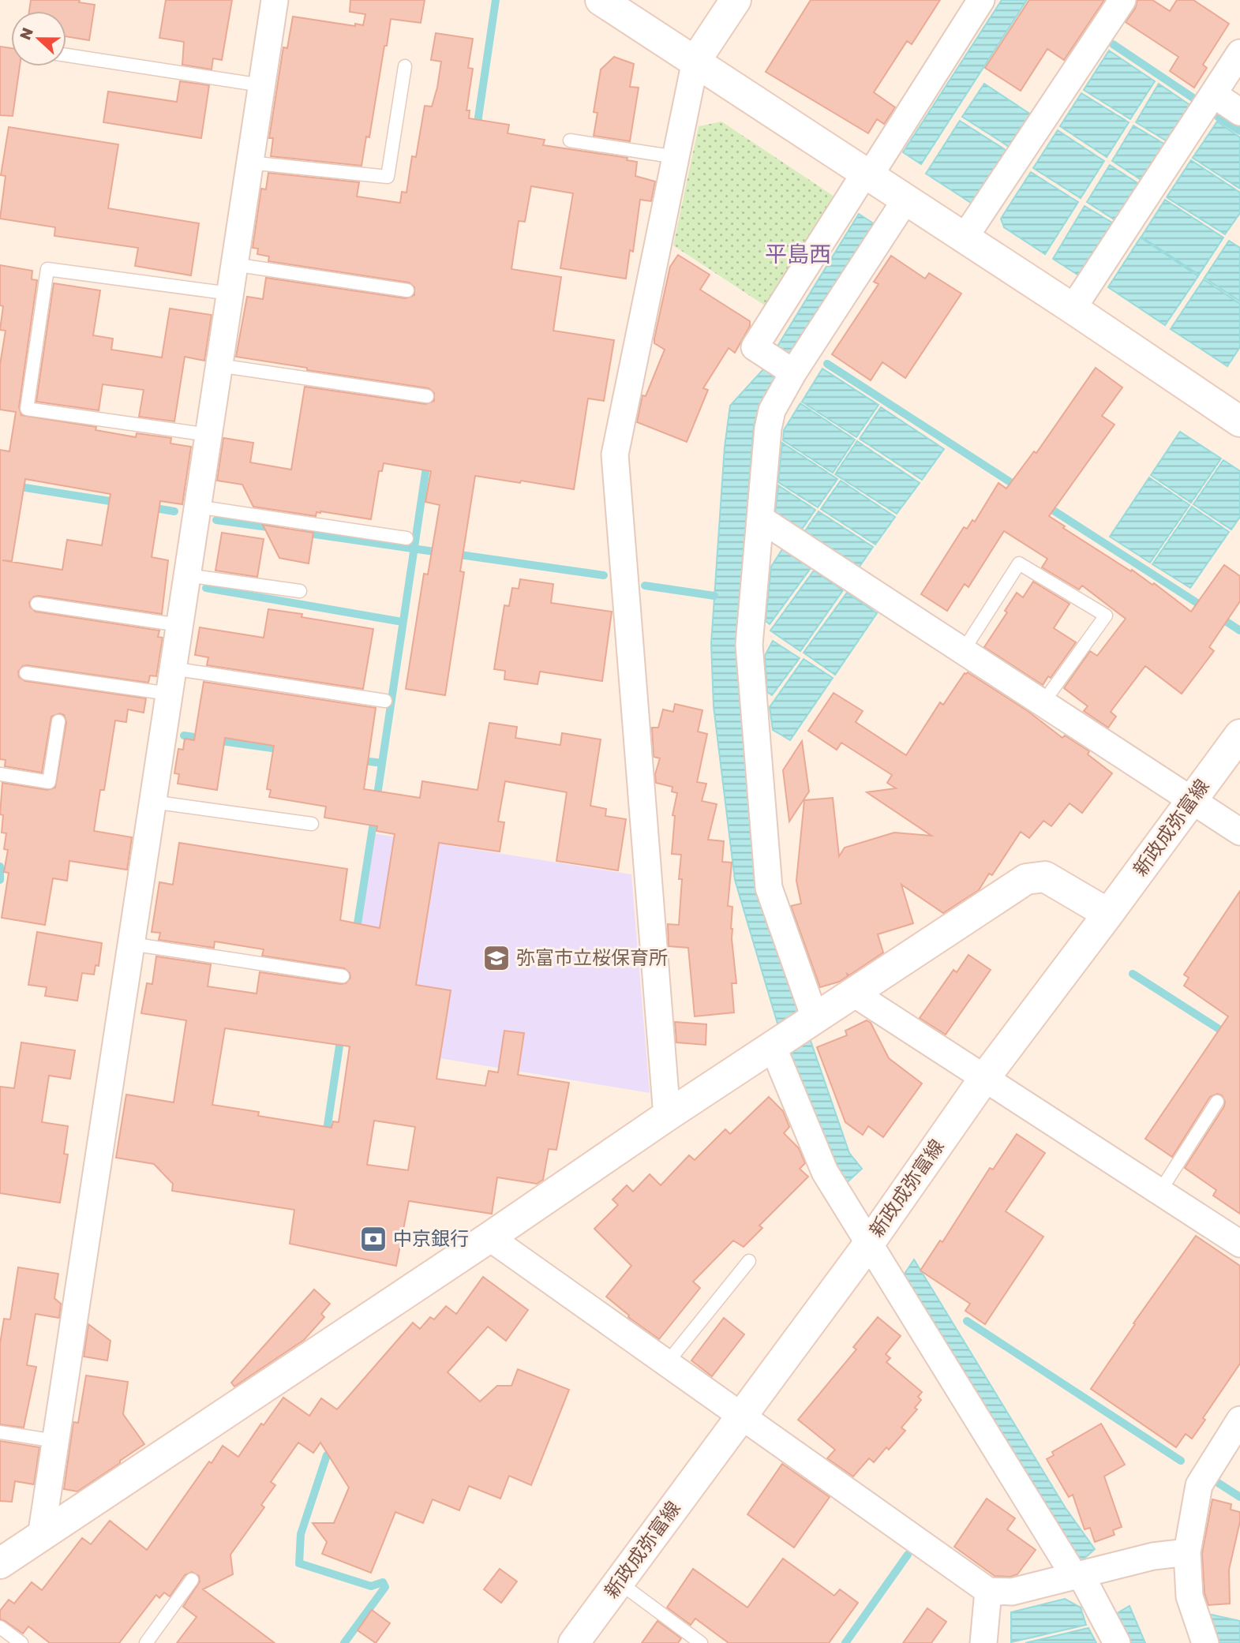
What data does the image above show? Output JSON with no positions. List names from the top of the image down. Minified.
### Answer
{"streets":{"street":["新政成弥富線"]},"districts":["平島西"],"places":{"school or university":["弥富市立桜保育所"],"bank":["中京銀行"]},"north":"left"}
